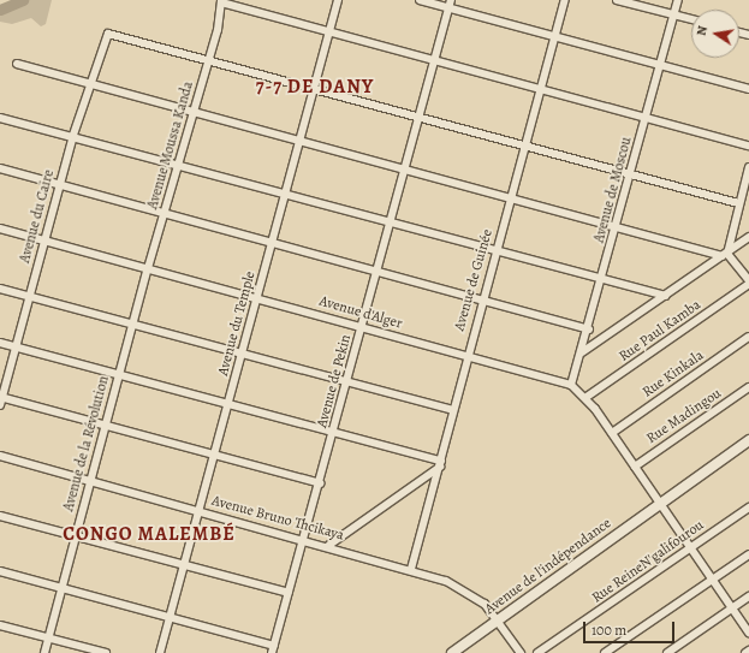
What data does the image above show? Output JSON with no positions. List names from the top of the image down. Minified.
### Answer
{"streets":{"street":["Avenue Moussa Kanda","Avenue de Moscou","Avenue du Caire","Avenue de Guinée","Avenue d'Alger","Avenue du Temple","Rue Paul Kamba","Rue Kinkala","Avenue de Pekin","Rue Madingou","Avenue de la Révolution","Avenue Bruno Thcikaya","Rue ReineN'galifourou","Avenue de l'indépendance"]},"crossings":[["Avenue Moussa Kanda","Avenue du Caire"],["Avenue Moussa Kanda","Avenue d'Alger"],["Avenue Moussa Kanda","Avenue de la Révolution"],["Avenue de Moscou","Avenue d'Alger"],["Avenue du Caire","Avenue d'Alger"],["Avenue de Guinée","Avenue d'Alger"],["Avenue de Guinée","Avenue Bruno Thcikaya"],["Avenue d'Alger","Avenue du Temple"],["Avenue d'Alger","Rue Paul Kamba"],["Avenue d'Alger","Rue Kinkala"],["Avenue d'Alger","Avenue de Pekin"],["Avenue d'Alger","Rue Madingou"],["Avenue d'Alger","Avenue de la Révolution"],["Avenue d'Alger","Rue ReineN'galifourou"],["Avenue d'Alger","Avenue de l'indépendance"],["Avenue du Temple","Avenue Bruno Thcikaya"],["Avenue de Pekin","Avenue Bruno Thcikaya"],["Avenue de la Révolution","Avenue Bruno Thcikaya"],["Avenue Bruno Thcikaya","Avenue de l'indépendance"]],"districts":["7-7 DE DANY","CONGO MALEMBÉ"],"scale_bar":"100 m","north":"left"}
